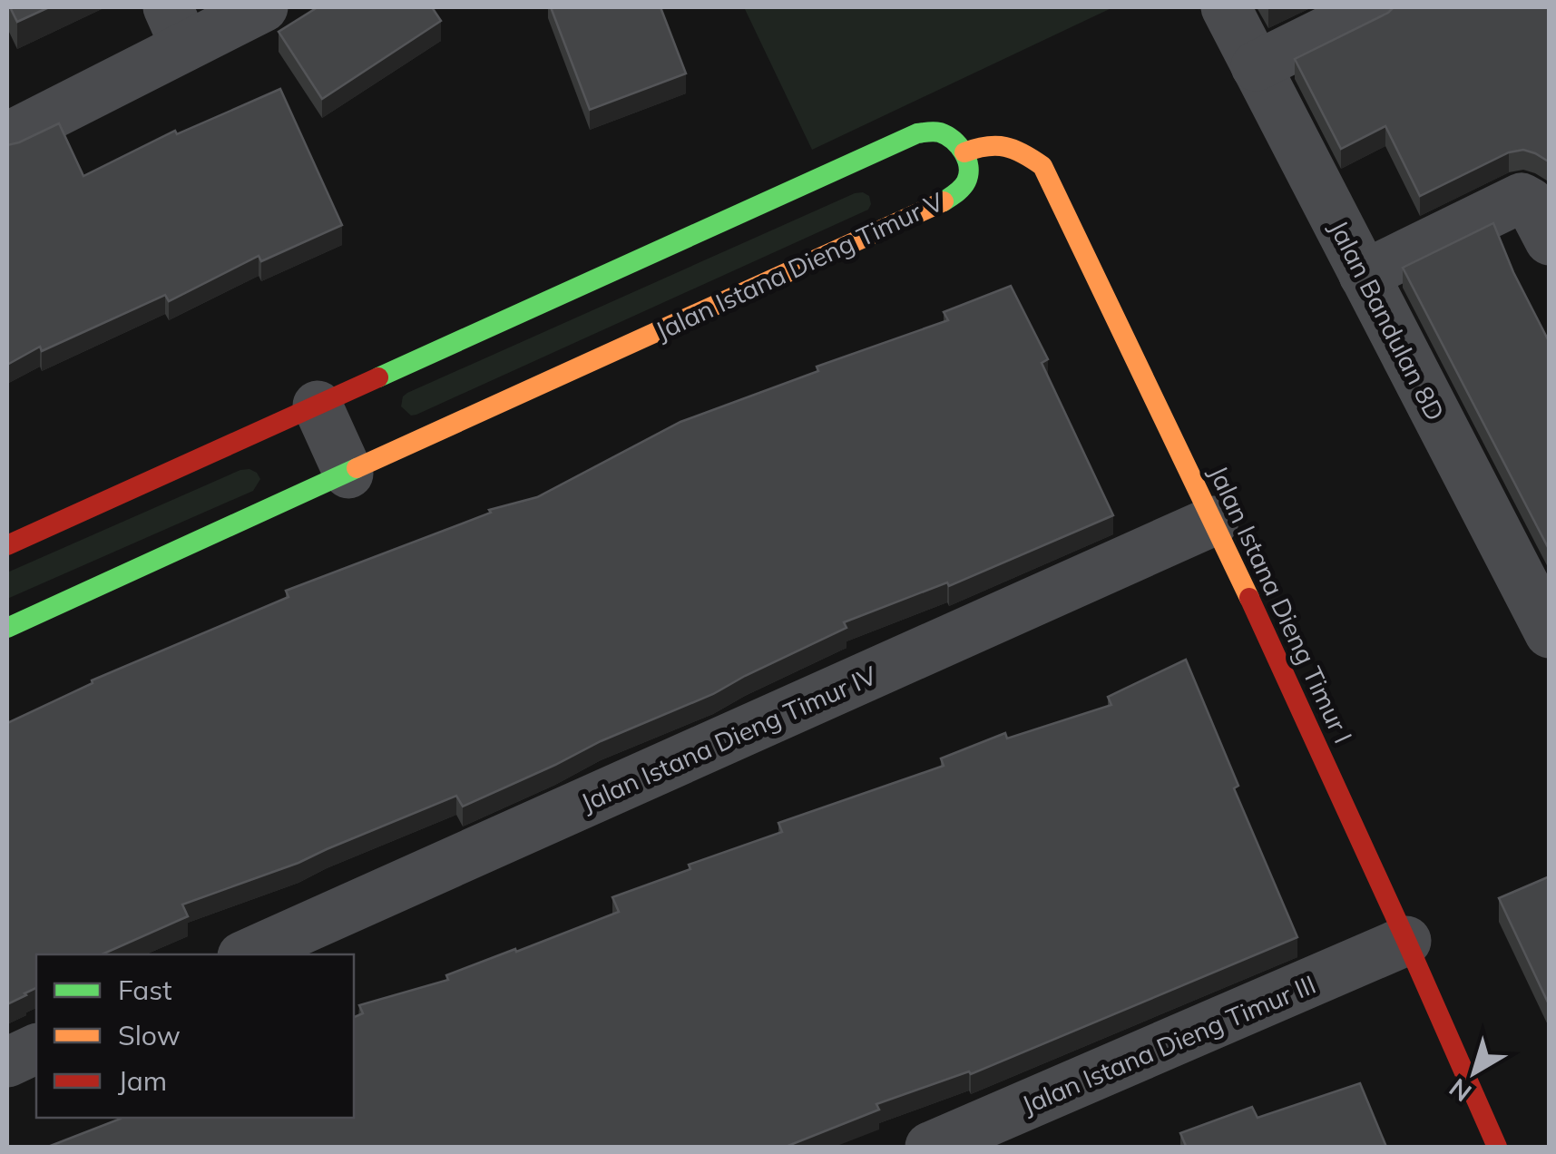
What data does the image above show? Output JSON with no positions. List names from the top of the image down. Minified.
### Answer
{"streets":{"street":["Jalan Istana Dieng Timur V","Jalan Bandulan 8D","Jalan Istana Dieng Timur I","Jalan Istana Dieng Timur IV","Jalan Istana Dieng Timur III"]},"crossings":[["Jalan Istana Dieng Timur V","Jalan Istana Dieng Timur I"],["Jalan Istana Dieng Timur I","Jalan Istana Dieng Timur IV"],["Jalan Istana Dieng Timur I","Jalan Istana Dieng Timur III"]],"legend":["Fast","Slow","Jam"],"north":"bottom left"}
